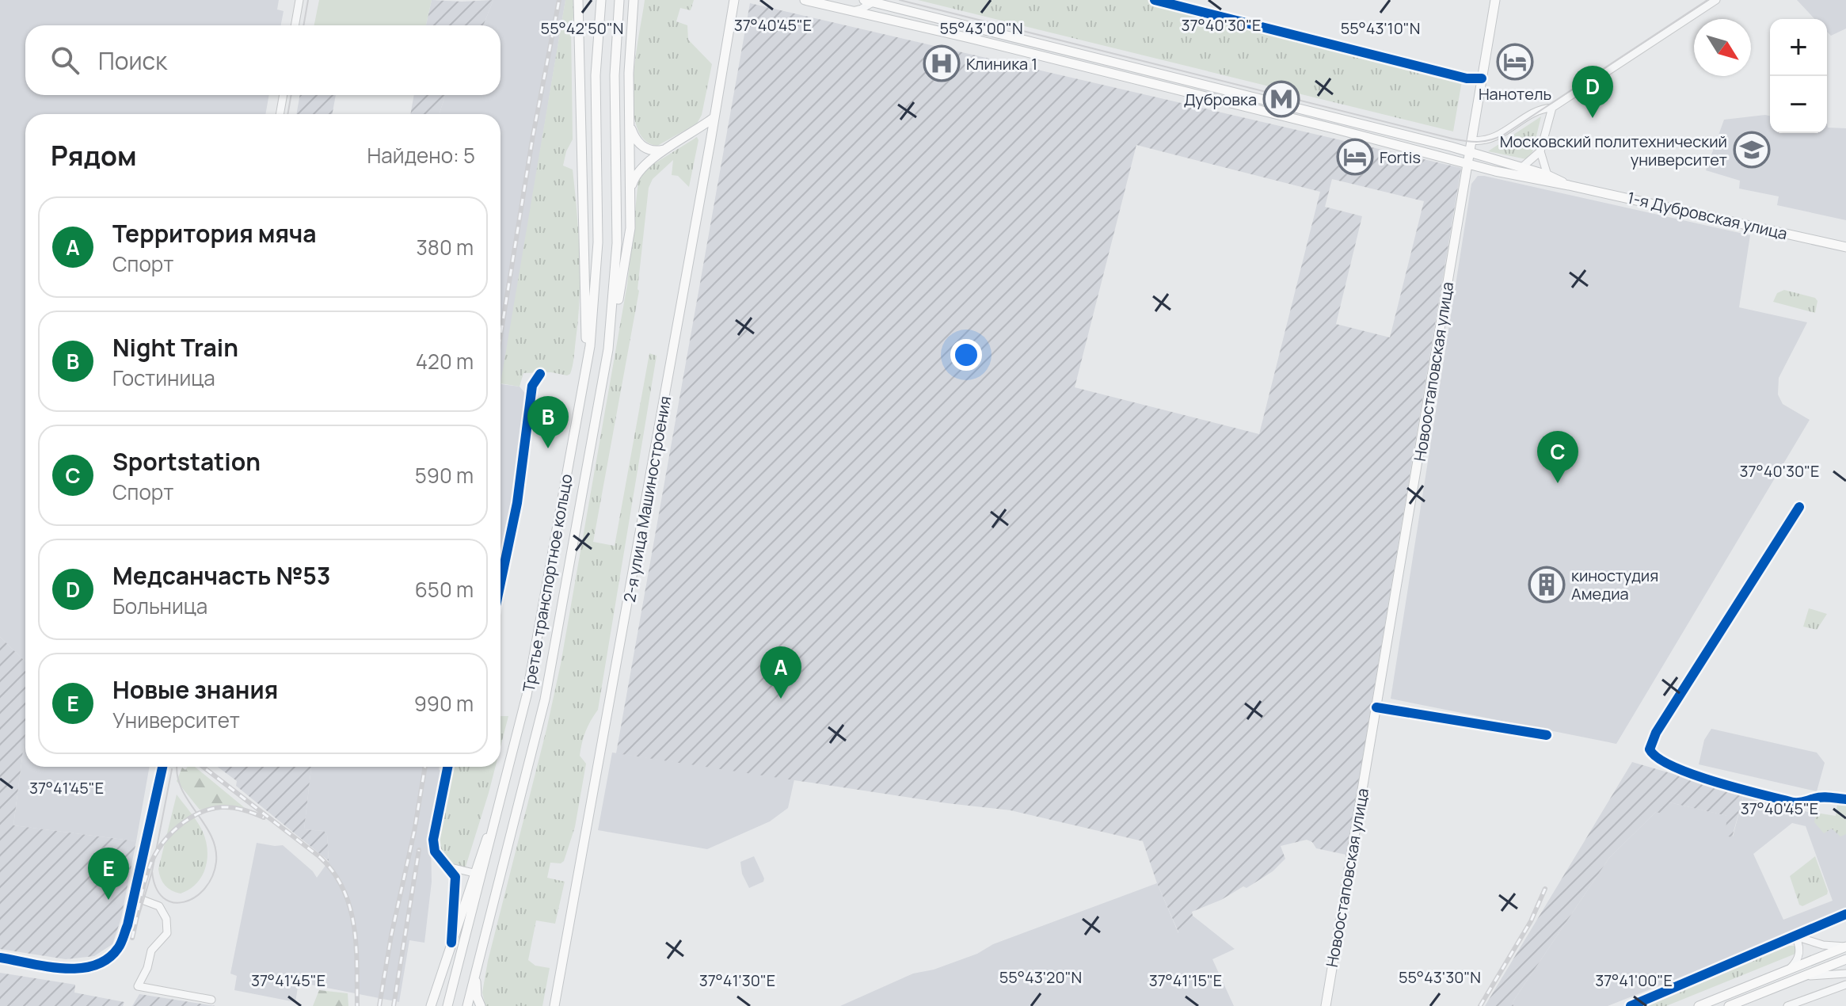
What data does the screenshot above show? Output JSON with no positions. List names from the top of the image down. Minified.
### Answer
{"streets":{"main road":["1-я Дубровская улица","Новоостаповская улица","2-я улица Машиностроения","Третье транспортное кольцо"]},"crossings":[["1-я Дубровская улица","Новоостаповская улица"]],"places":{"hotel":["Нанотель","Fortis"],"hospital":["Клиника 1"],"metro station":["Дубровка"],"school or university":["Московский политехнический университет"],"building":["киностудия Амедиа"]},"north":"bottom right","page":{"map_buttons":["+","−"],"search":"Поиск","pins":["D","B","C","A","E"],"heading":["Рядом","Найдено: 5"],"list":[{"mark":"A","name":"Территория мяча","note":"Спорт","value":"380 m"},{"mark":"B","name":"Night Train","note":"Гостиница","value":"420 m"},{"mark":"C","name":"Sportstation","note":"Спорт","value":"590 m"},{"mark":"D","name":"Медсанчасть №53","note":"Больница","value":"650 m"},{"mark":"E","name":"Новые знания","note":"Университет","value":"990 m"}]},"coordinates":["37°40'45\"E","37°40'30\"E","55°42'50\"N","55°43'00\"N","55°43'10\"N","37°41'45\"E","55°43'20\"N","55°43'30\"N","37°41'30\"E","37°41'15\"E","37°41'00\"E"]}
